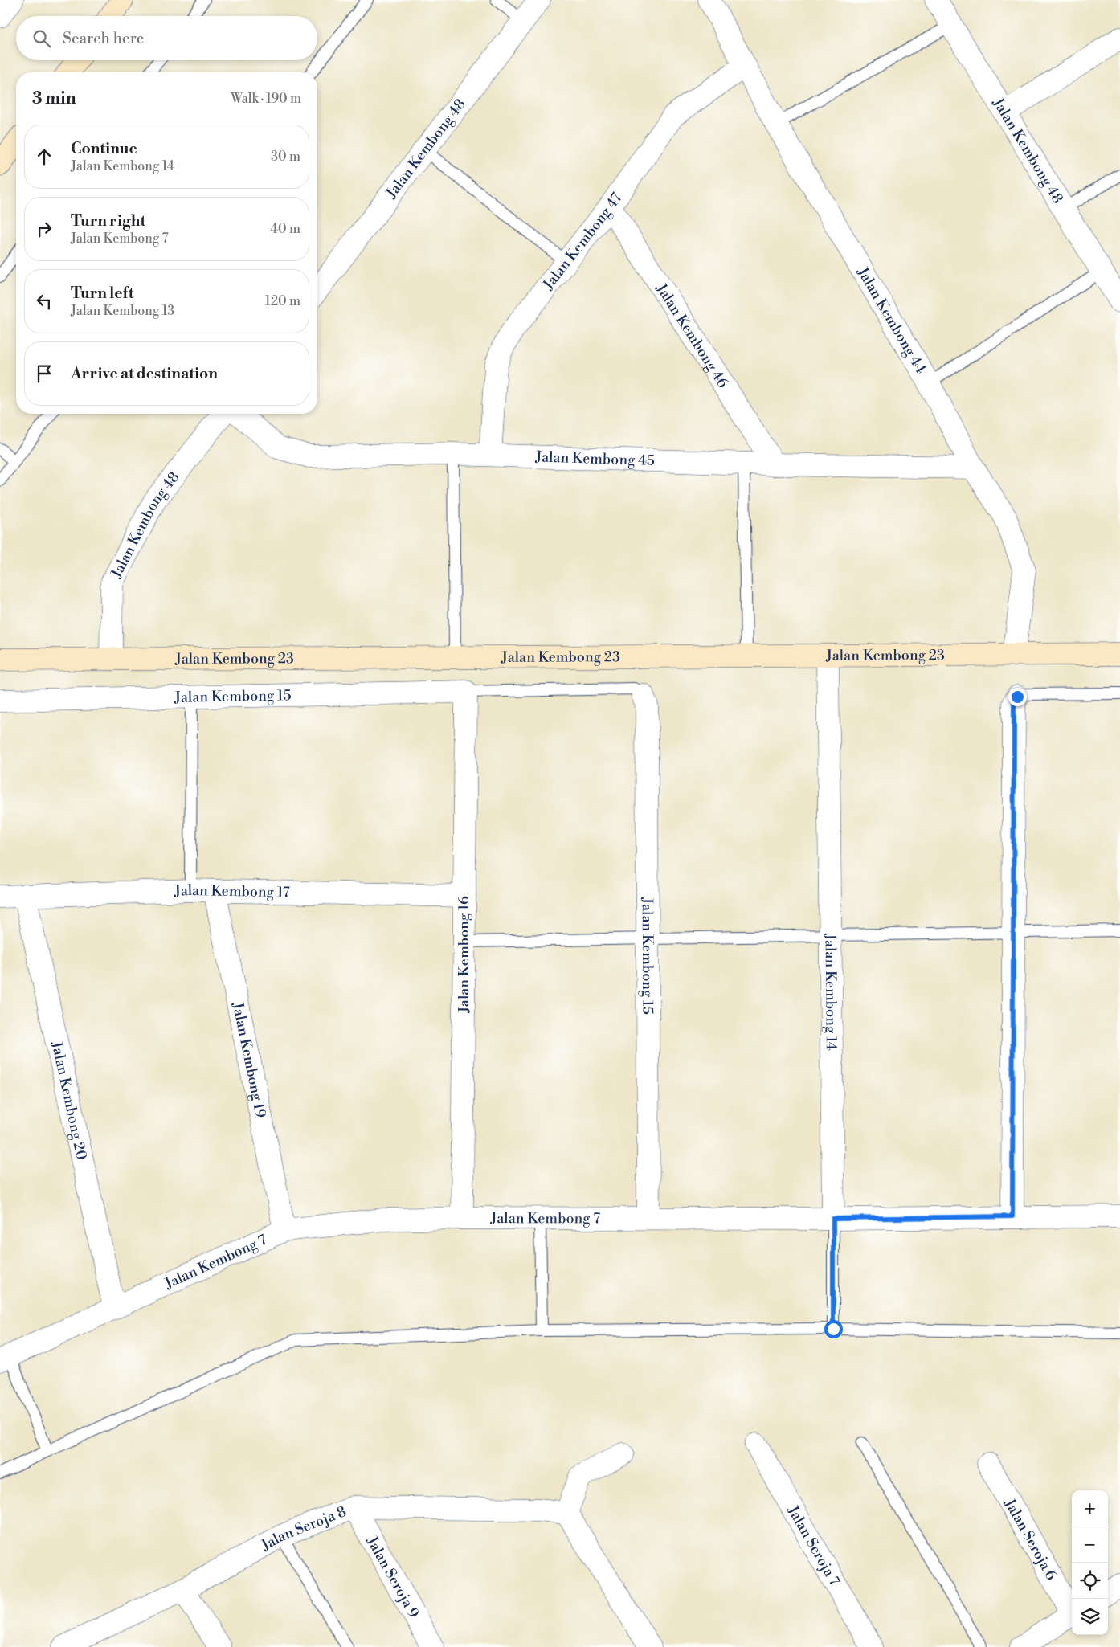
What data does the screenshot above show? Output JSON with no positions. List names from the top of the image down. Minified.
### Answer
{"streets":{"street":["Jalan Kembong 48","Jalan Kembong 47","Jalan Kembong 44","Jalan Kembong 46","Jalan Kembong 45","Jalan Kembong 23","Jalan Kembong 15","Jalan Kembong 17","Jalan Kembong 16","Jalan Kembong 14","Jalan Kembong 19","Jalan Kembong 20","Jalan Kembong 7","Jalan Seroja 8","Jalan Seroja 6","Jalan Seroja 7","Jalan Seroja 9"]},"crossings":[["Jalan Kembong 48","Jalan Kembong 23"],["Jalan Kembong 47","Jalan Kembong 44"],["Jalan Kembong 47","Jalan Kembong 46"],["Jalan Kembong 47","Jalan Kembong 45"],["Jalan Kembong 44","Jalan Kembong 45"],["Jalan Kembong 44","Jalan Kembong 23"],["Jalan Kembong 46","Jalan Kembong 45"],["Jalan Kembong 23","Jalan Kembong 14"],["Jalan Kembong 15","Jalan Kembong 16"],["Jalan Kembong 15","Jalan Kembong 7"],["Jalan Kembong 17","Jalan Kembong 16"],["Jalan Kembong 17","Jalan Kembong 19"],["Jalan Kembong 17","Jalan Kembong 20"],["Jalan Kembong 16","Jalan Kembong 7"],["Jalan Kembong 14","Jalan Kembong 7"],["Jalan Kembong 19","Jalan Kembong 7"],["Jalan Kembong 20","Jalan Kembong 7"],["Jalan Seroja 8","Jalan Seroja 9"]],"page":{"search":"Search here","heading":["3 min","Walk · 190 m"],"list":[["Continue","Jalan Kembong 14","30 m"],["Turn right","Jalan Kembong 7","40 m"],["Turn left","Jalan Kembong 13","120 m"],"Arrive at destination"],"map_buttons":["+","−"]}}
